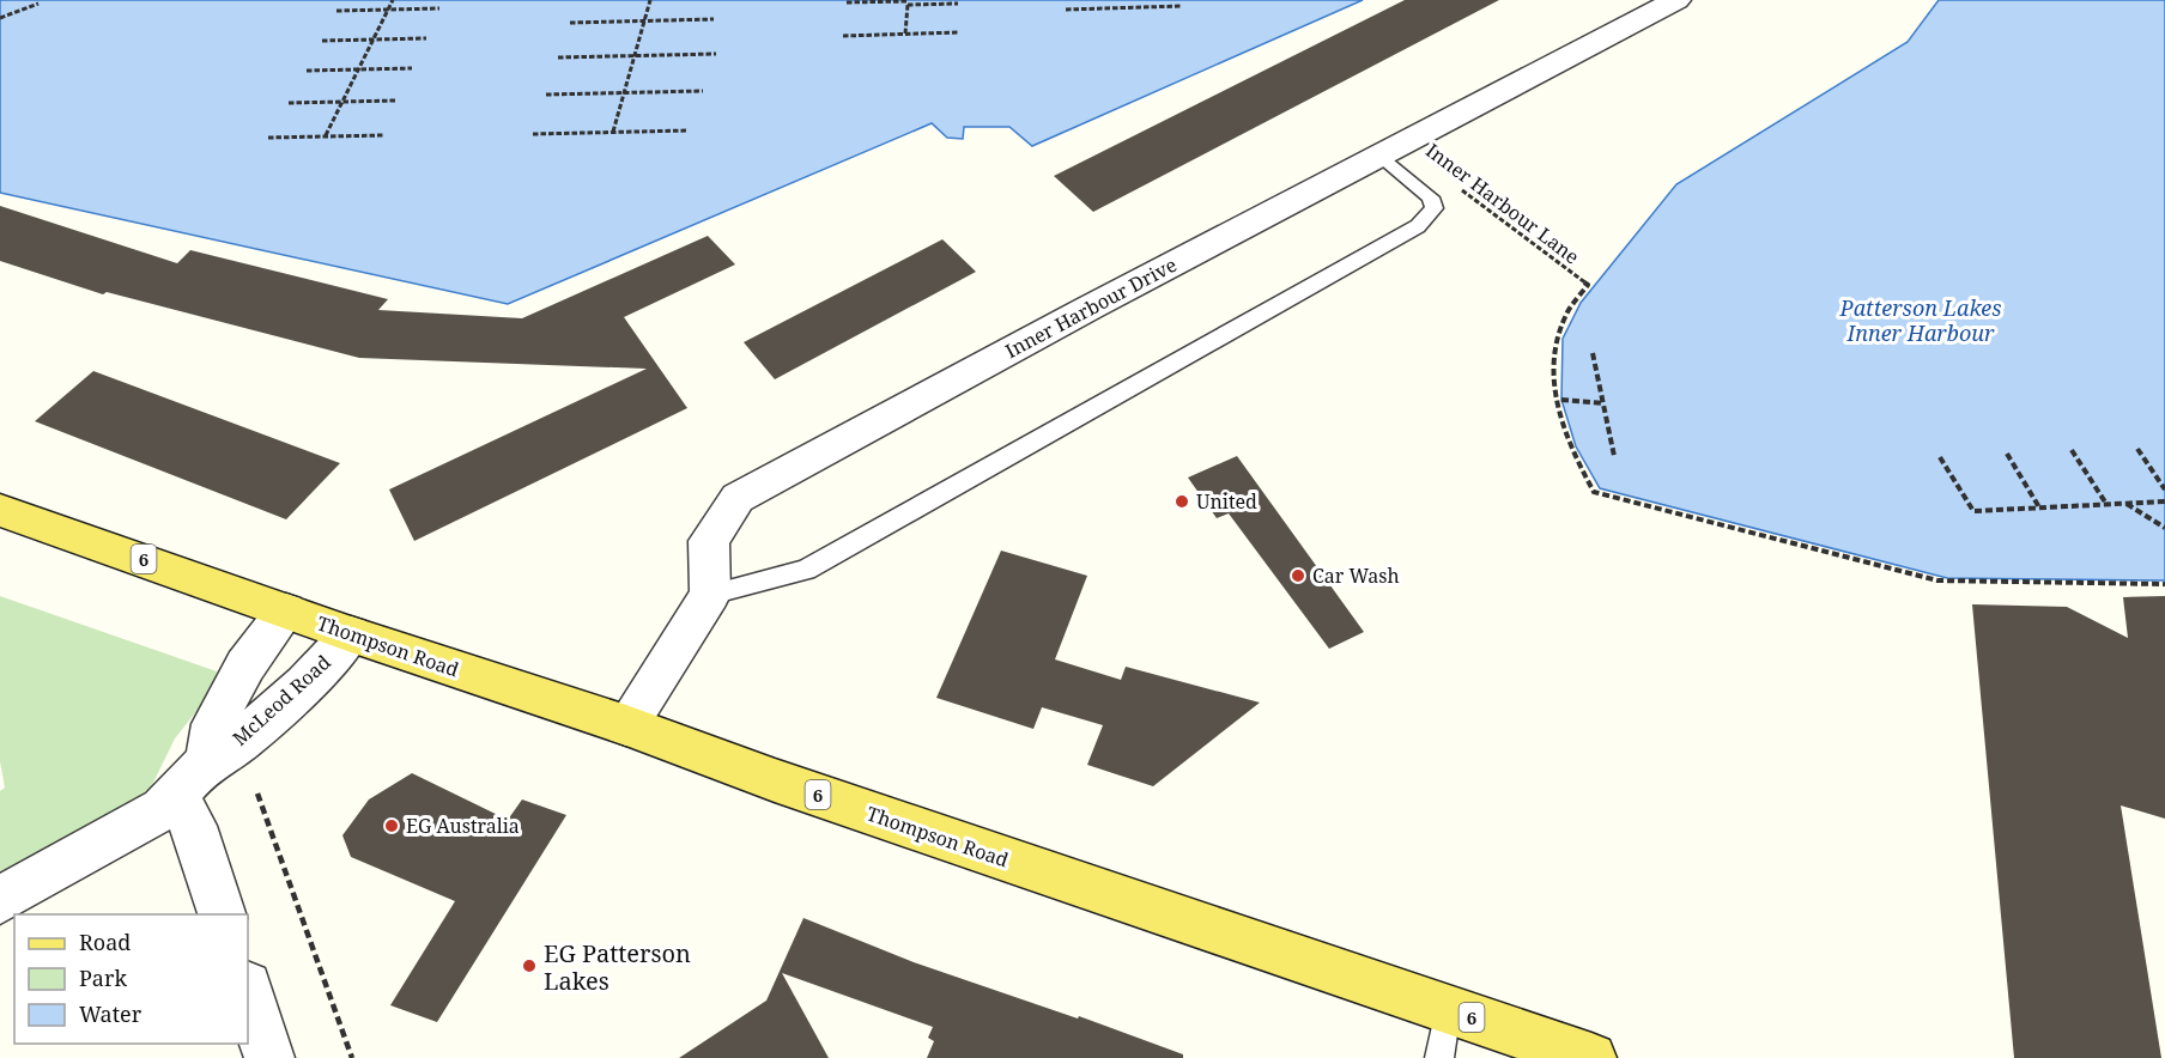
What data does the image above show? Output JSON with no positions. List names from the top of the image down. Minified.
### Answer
{"streets":{"main road":["6","Thompson Road"],"street":["Inner Harbour Drive","McLeod Road"],"path":["Inner Harbour Lane"]},"crossings":[["6","Thompson Road"],["6","McLeod Road"],["Thompson Road","McLeod Road"]],"water":["Patterson Lakes Inner Harbour"],"places":["United","Car Wash","EG Australia","EG Patterson Lakes"],"legend":["Road","Park","Water"]}
